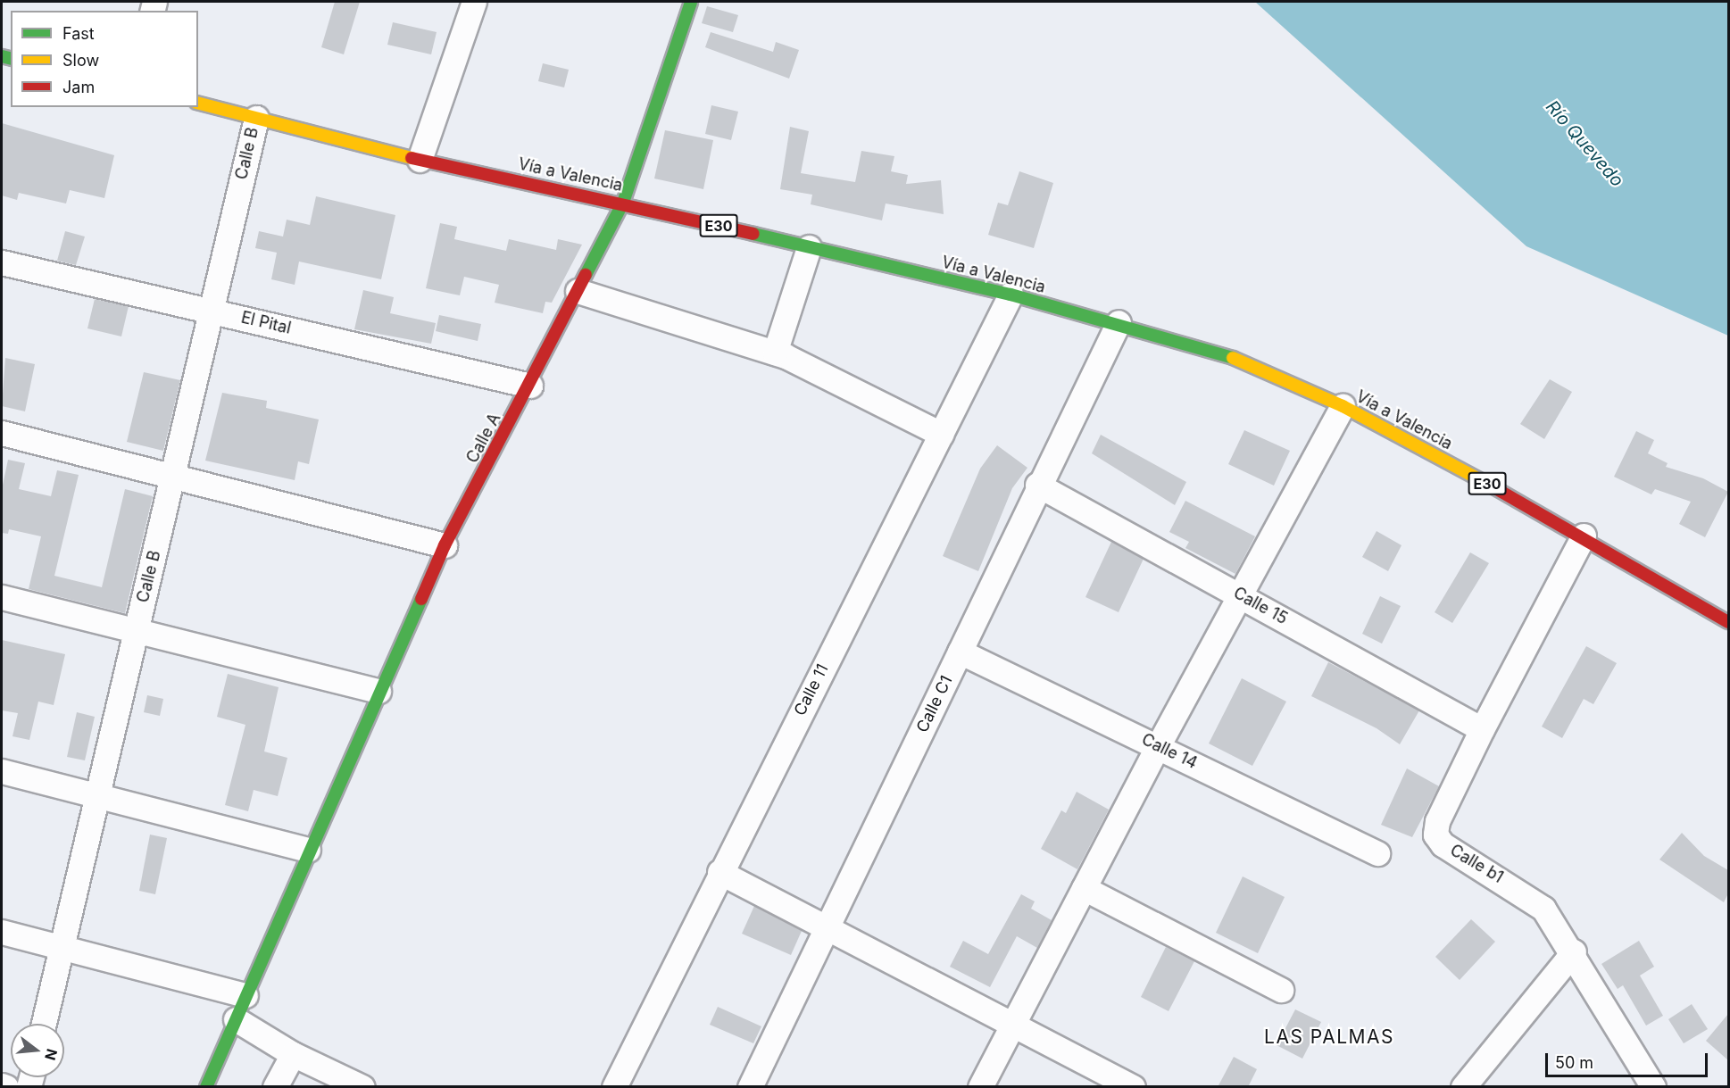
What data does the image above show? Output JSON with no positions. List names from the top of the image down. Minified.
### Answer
{"streets":{"main road":["Vía a Valencia","E30","Calle A"],"street":["Calle B","El Pital","Calle 15","Calle 11","Calle C1","Calle 14","Calle b1"]},"crossings":[["Calle B","Vía a Valencia"],["Calle B","El Pital"],["Vía a Valencia","Calle A"],["Vía a Valencia","Calle 11"],["Vía a Valencia","Calle C1"],["Vía a Valencia","Calle b1"],["El Pital","Calle A"],["Calle 15","Calle C1"],["Calle 15","Calle b1"],["Calle C1","Calle 14"]],"districts":["LAS PALMAS"],"water":["Río Quevedo"],"legend":["Fast","Slow","Jam"],"scale_bar":"50 m","north":"right"}
